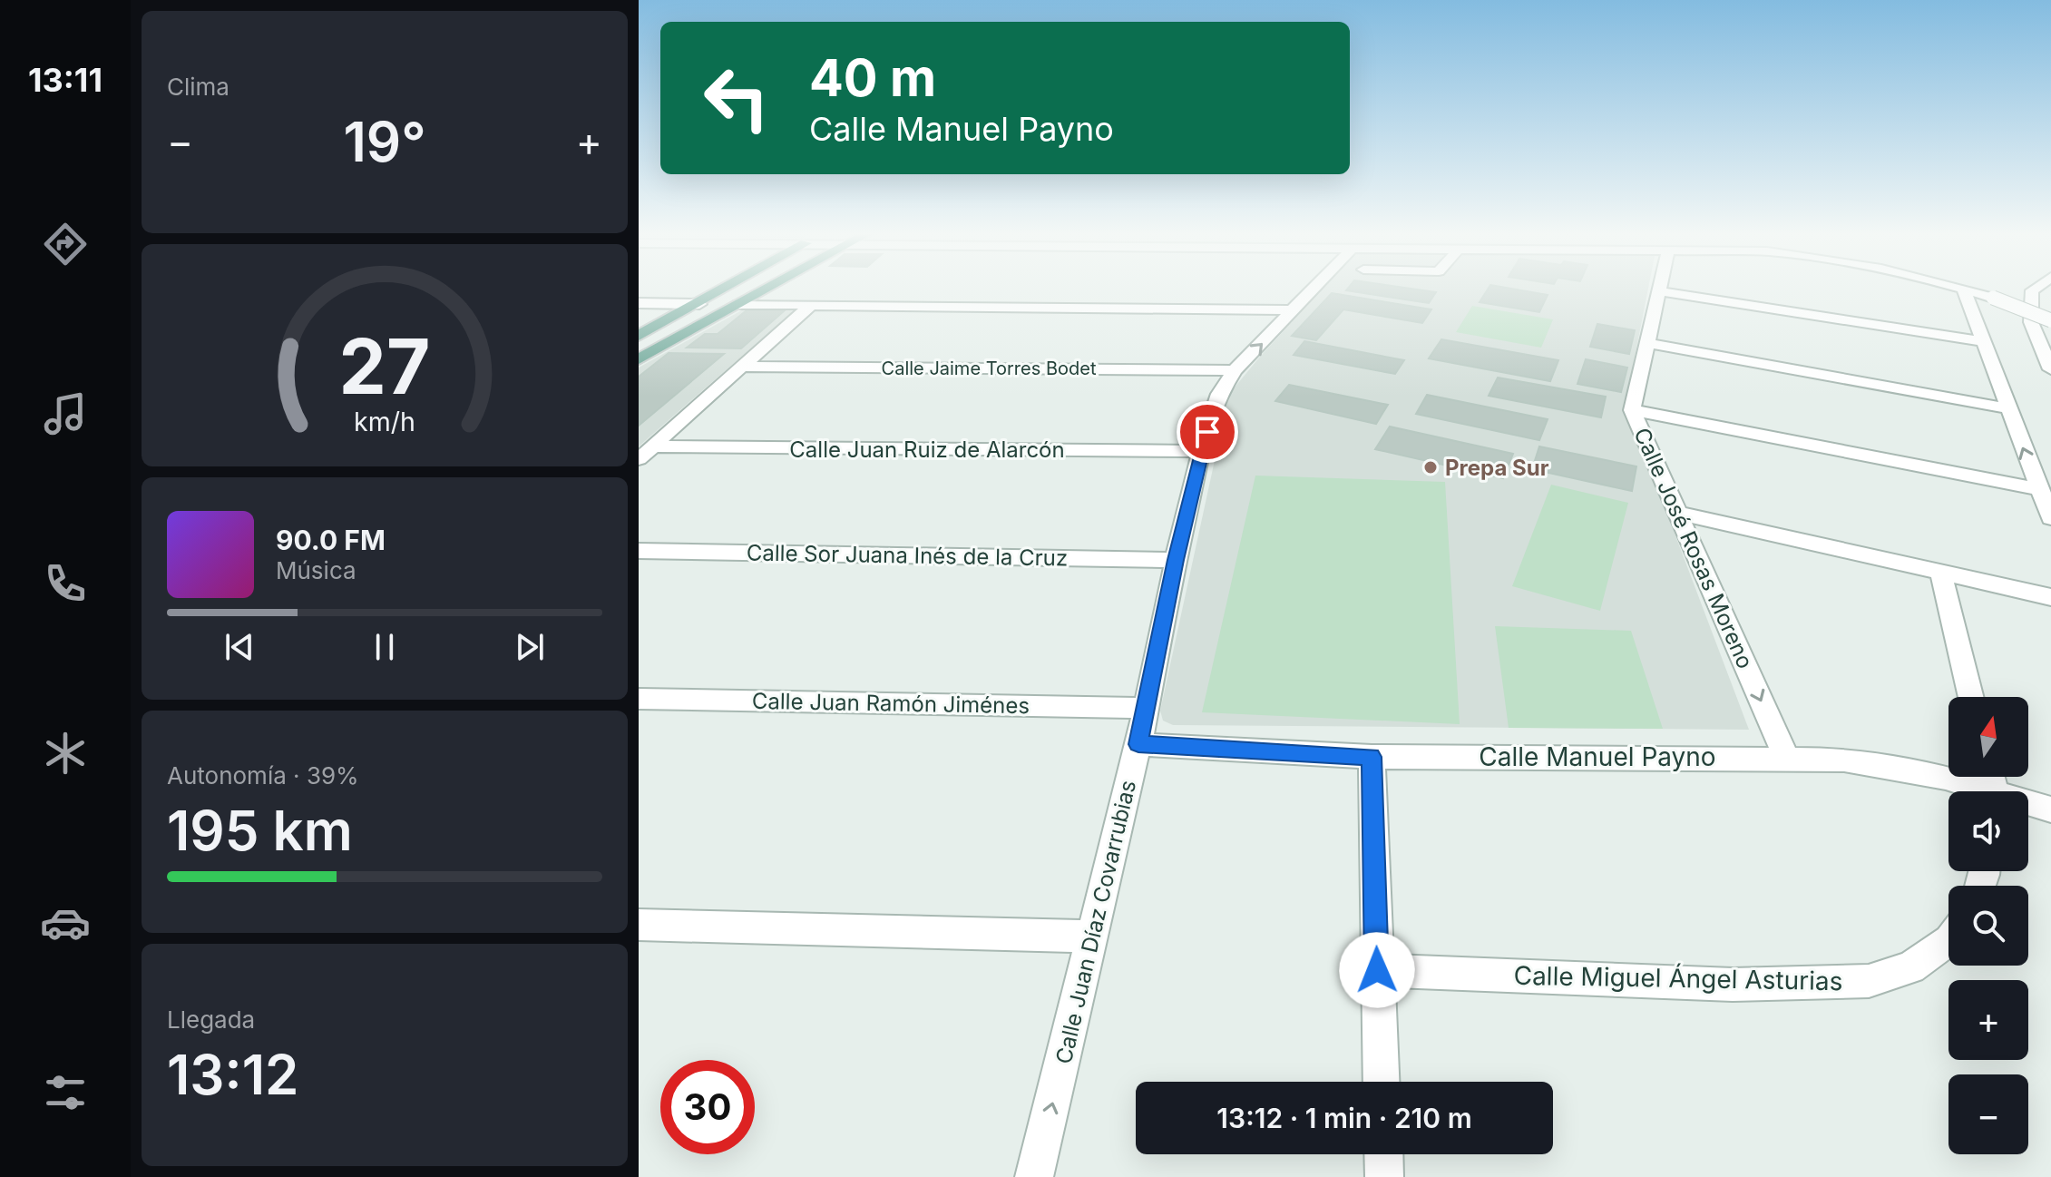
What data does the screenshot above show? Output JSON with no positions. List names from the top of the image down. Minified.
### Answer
{"streets":{"street":["Calle Jaime Torres Bodet","Calle Juan Ruiz de Alarcón","Calle José Rosas Moreno","Calle Sor Juana Inés de la Cruz","Calle Juan Ramón Jiménes","Calle Manuel Payno","Calle Juan Díaz Covarrubias","Calle Miguel Ángel Asturias"]},"crossings":[["Calle Jaime Torres Bodet","Calle Juan Díaz Covarrubias"],["Calle Juan Ruiz de Alarcón","Calle Juan Díaz Covarrubias"],["Calle José Rosas Moreno","Calle Manuel Payno"],["Calle Sor Juana Inés de la Cruz","Calle Juan Díaz Covarrubias"],["Calle Juan Ramón Jiménes","Calle Juan Díaz Covarrubias"],["Calle Manuel Payno","Calle Juan Díaz Covarrubias"]],"one_way":["Calle José Rosas Moreno"],"places":["Prepa Sur"],"north":"top","page":{"tabs":"13:11","tile":["Clima",["Autonomía · 39%","195 km"],["Llegada","13:12"]],"turn":["40 m","Calle Manuel Payno"],"heat":["−","19°","+"],"song":["90.0 FM","Música"],"map_buttons":["+","−"],"limit":"30","trip":"13:12 · 1 min · 210 m","gauge":["27","km/h"]}}
